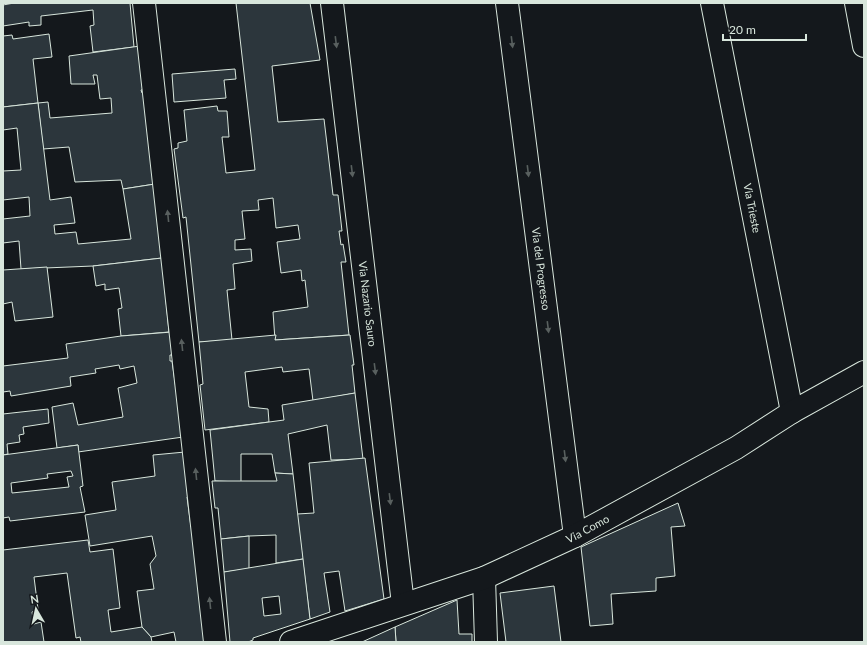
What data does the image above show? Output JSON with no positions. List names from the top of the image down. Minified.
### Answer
{"streets":{"street":["Via Trieste","Via del Progresso","Via Nazario Sauro","Via Como"]},"crossings":[["Via Trieste","Via Como"],["Via del Progresso","Via Como"],["Via Nazario Sauro","Via Como"]],"one_way":["Via del Progresso"],"scale_bar":"20 m","north":"top"}
